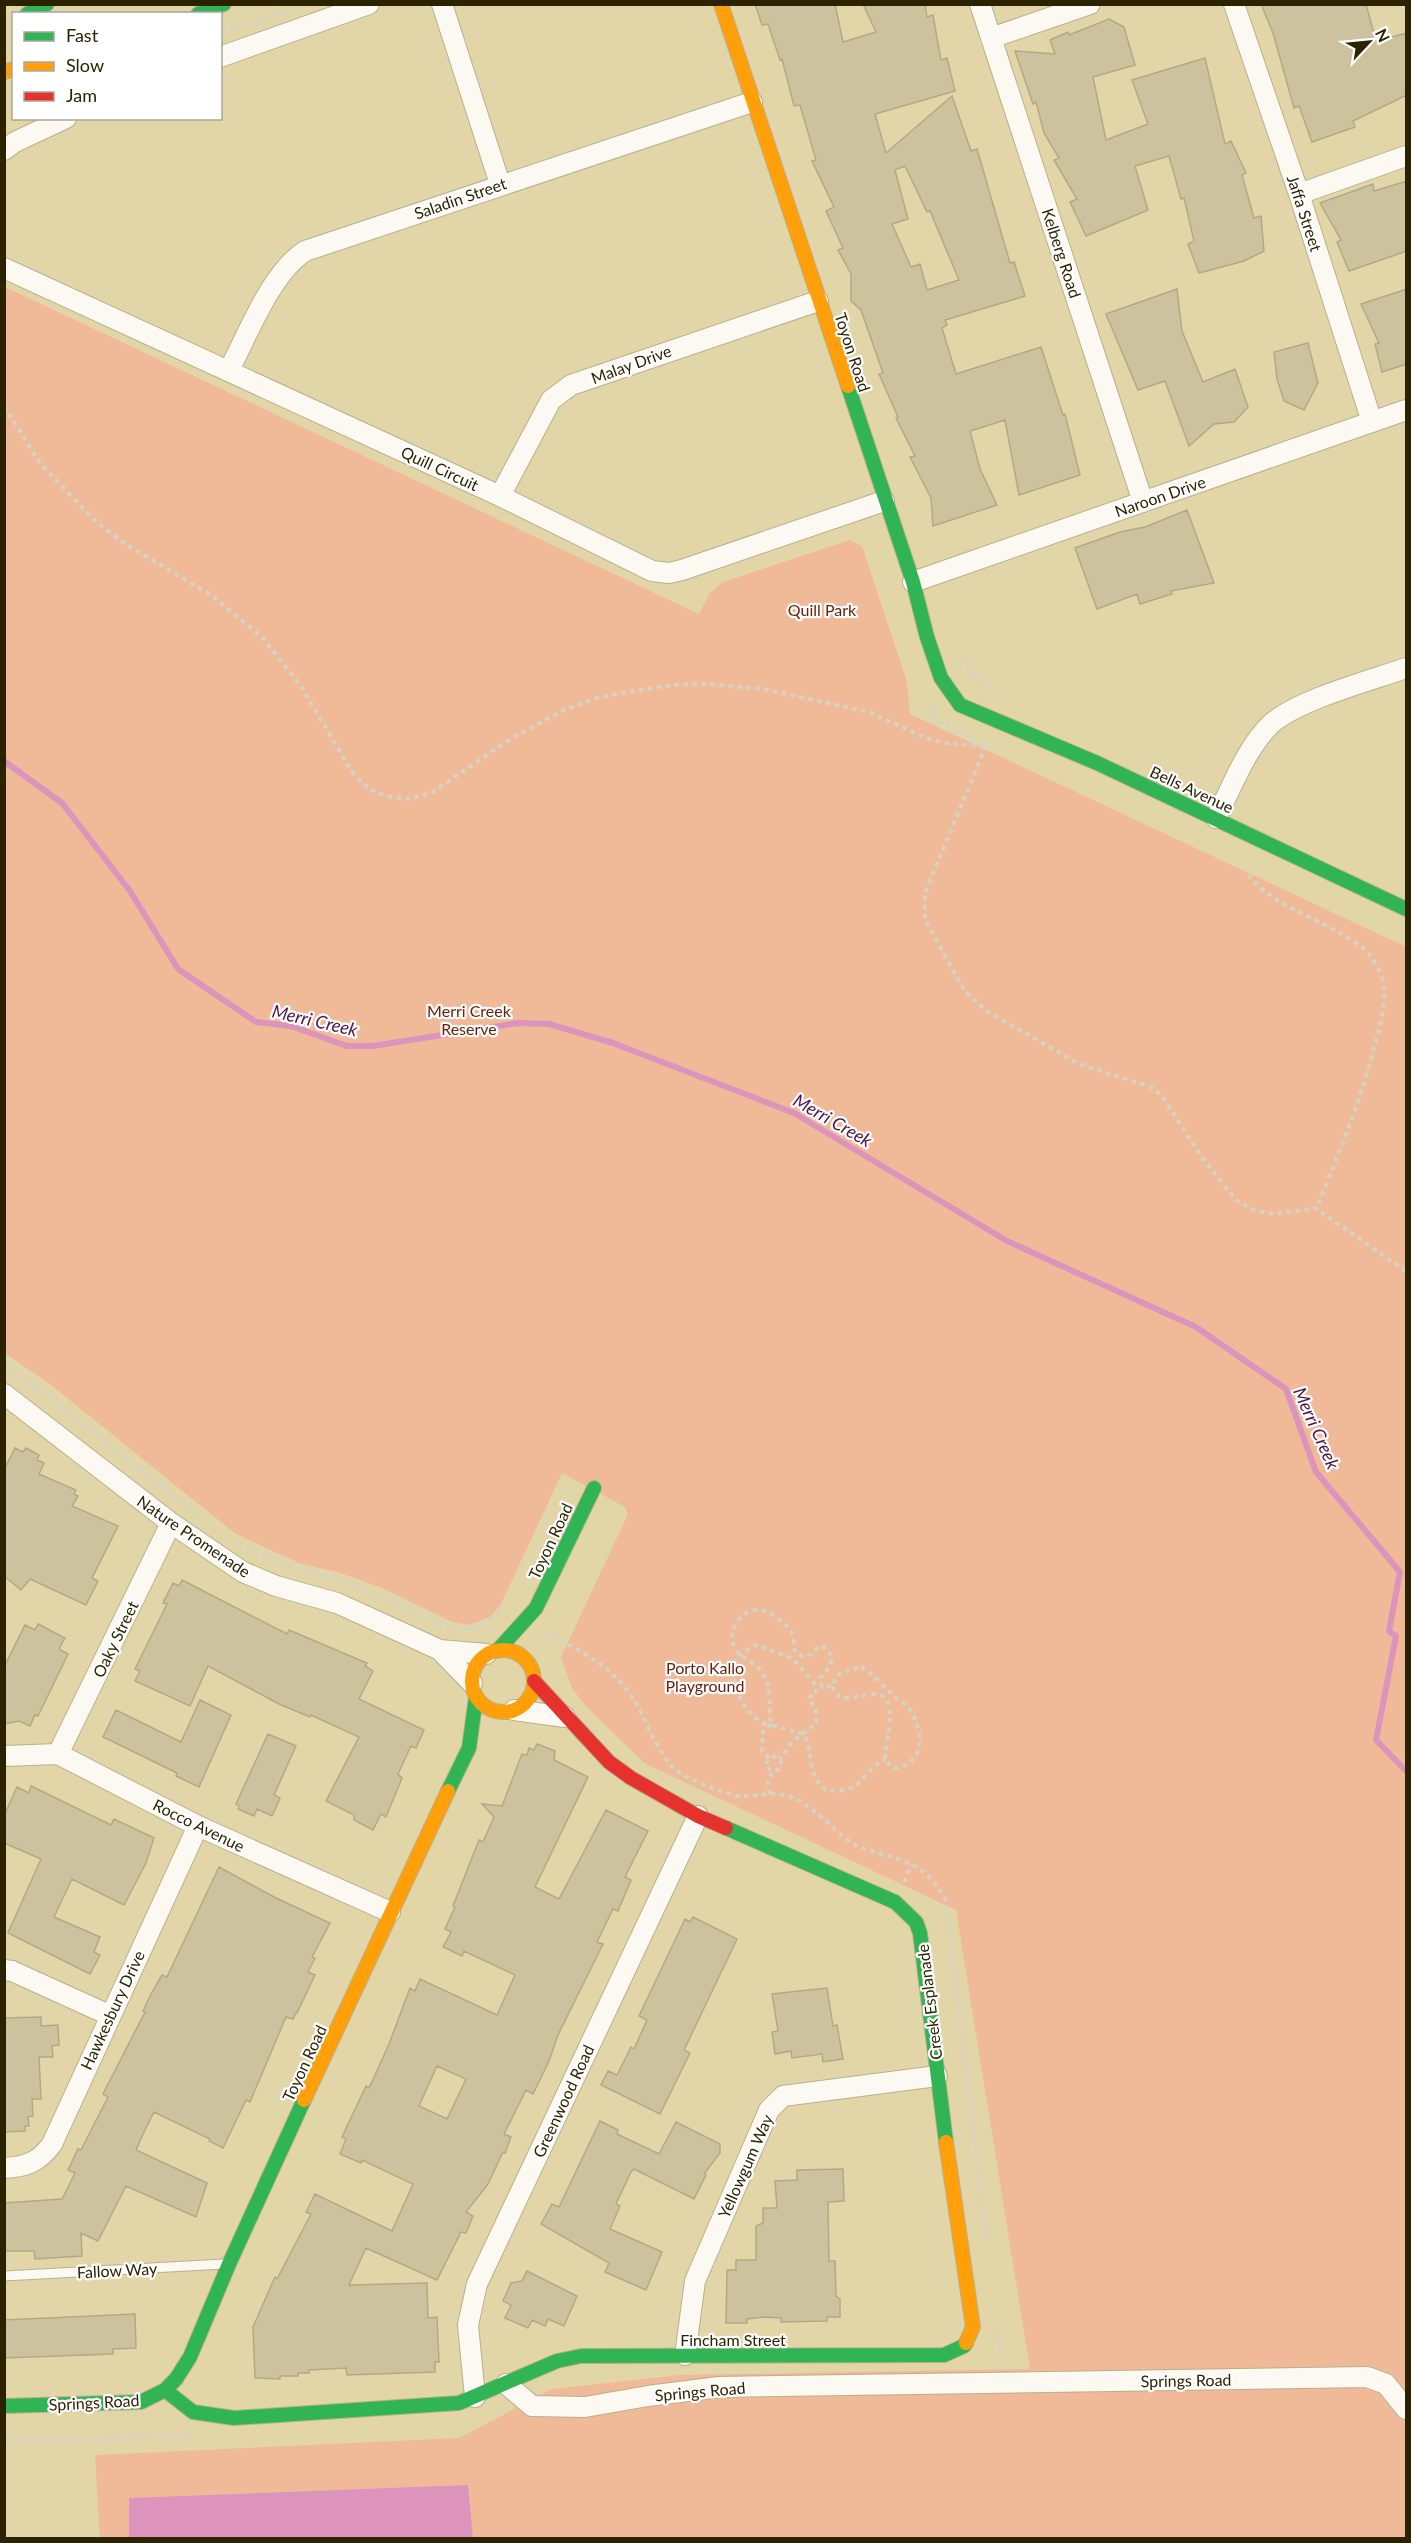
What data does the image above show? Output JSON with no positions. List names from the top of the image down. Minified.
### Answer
{"streets":{"street":["Saladin Street","Jaffa Street","Kelberg Road","Toyon Road","Malay Drive","Quill Circuit","Naroon Drive","Bells Avenue","Nature Promenade","Oaky Street","Rocco Avenue","Creek Esplanade","Hawkesbury Drive","Greenwood Road","Yellowgum Way","Fincham Street","Springs Road"],"lane":["Fallow Way"]},"crossings":[["Saladin Street","Toyon Road"],["Saladin Street","Quill Circuit"],["Jaffa Street","Naroon Drive"],["Kelberg Road","Naroon Drive"],["Toyon Road","Malay Drive"],["Toyon Road","Quill Circuit"],["Toyon Road","Naroon Drive"],["Toyon Road","Bells Avenue"],["Toyon Road","Nature Promenade"],["Toyon Road","Rocco Avenue"],["Toyon Road","Creek Esplanade"],["Toyon Road","Fallow Way"],["Toyon Road","Springs Road"],["Malay Drive","Quill Circuit"],["Nature Promenade","Oaky Street"],["Nature Promenade","Creek Esplanade"],["Oaky Street","Rocco Avenue"],["Rocco Avenue","Hawkesbury Drive"],["Creek Esplanade","Greenwood Road"],["Creek Esplanade","Yellowgum Way"],["Creek Esplanade","Fincham Street"],["Yellowgum Way","Fincham Street"],["Fincham Street","Springs Road"]],"water":["Merri Creek"],"parks":["Quill Park","Merri Creek Reserve","Porto Kallo Playground"],"legend":["Fast","Slow","Jam"],"north":"top right"}
